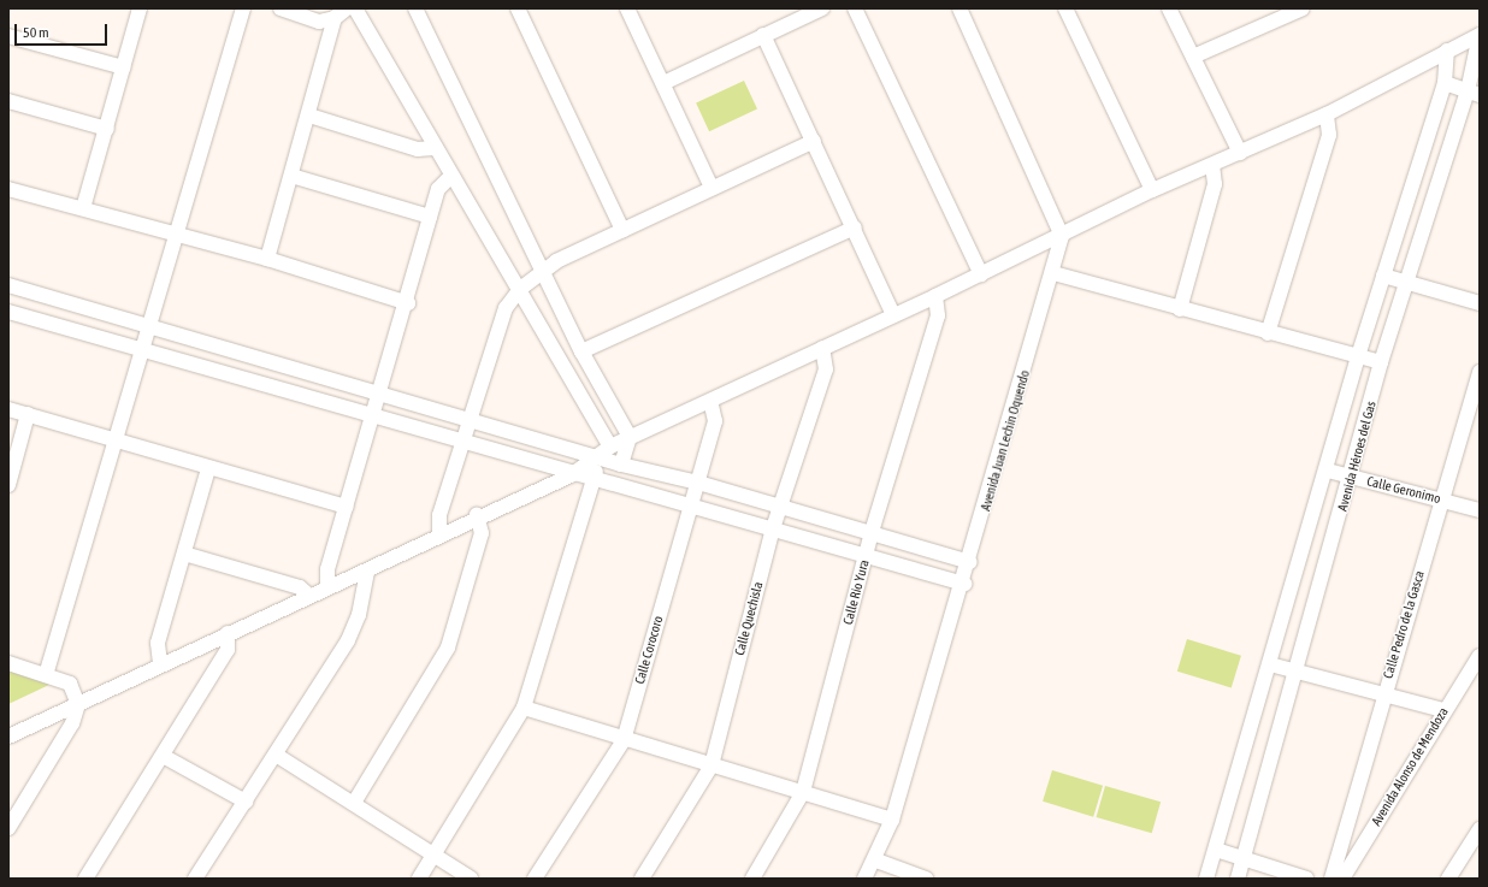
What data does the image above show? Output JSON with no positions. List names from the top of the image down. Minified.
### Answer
{"streets":{"street":["Avenida Juan Lechin Oquendo","Avenida Héroes del Gas","Calle Geronimo","Calle Rio Yura","Calle Quechisla","Calle Pedro de la Gasca","Calle Corocoro","Avenida Alonso de Mendoza"]},"crossings":[["Avenida Héroes del Gas","Calle Geronimo"],["Calle Geronimo","Calle Pedro de la Gasca"]],"scale_bar":"50 m"}
